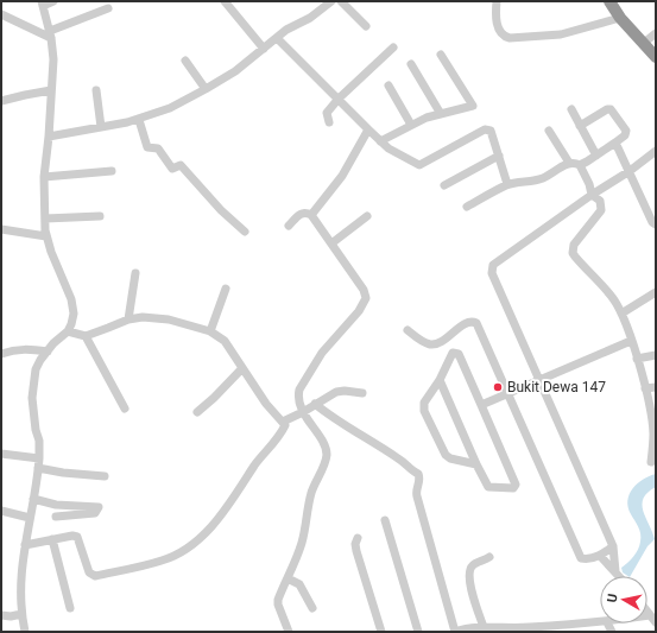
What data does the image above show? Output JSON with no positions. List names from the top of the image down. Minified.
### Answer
{"places":["Bukit Dewa 147"],"north":"left"}
